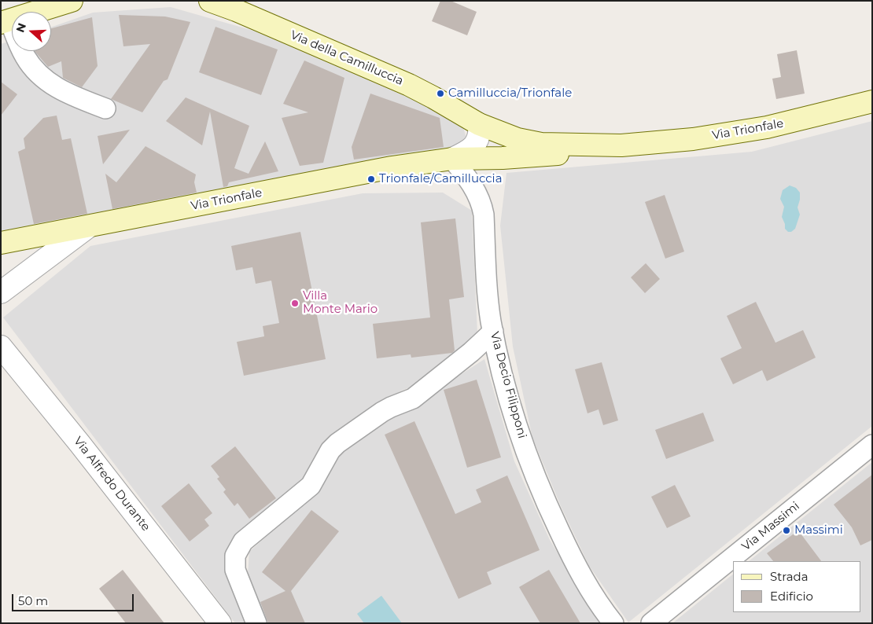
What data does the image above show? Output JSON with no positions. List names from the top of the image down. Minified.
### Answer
{"streets":{"main road":["Via della Camilluccia","Via Trionfale"],"street":["Via Decio Filipponi","Via Alfredo Durante","Via Massimi"]},"crossings":[["Via della Camilluccia","Via Trionfale"],["Via Trionfale","Via Decio Filipponi"]],"places":["Camilluccia/Trionfale","Trionfale/Camilluccia","Villa Monte Mario","Massimi"],"legend":["Strada","Edificio"],"scale_bar":"50 m","north":"left"}
